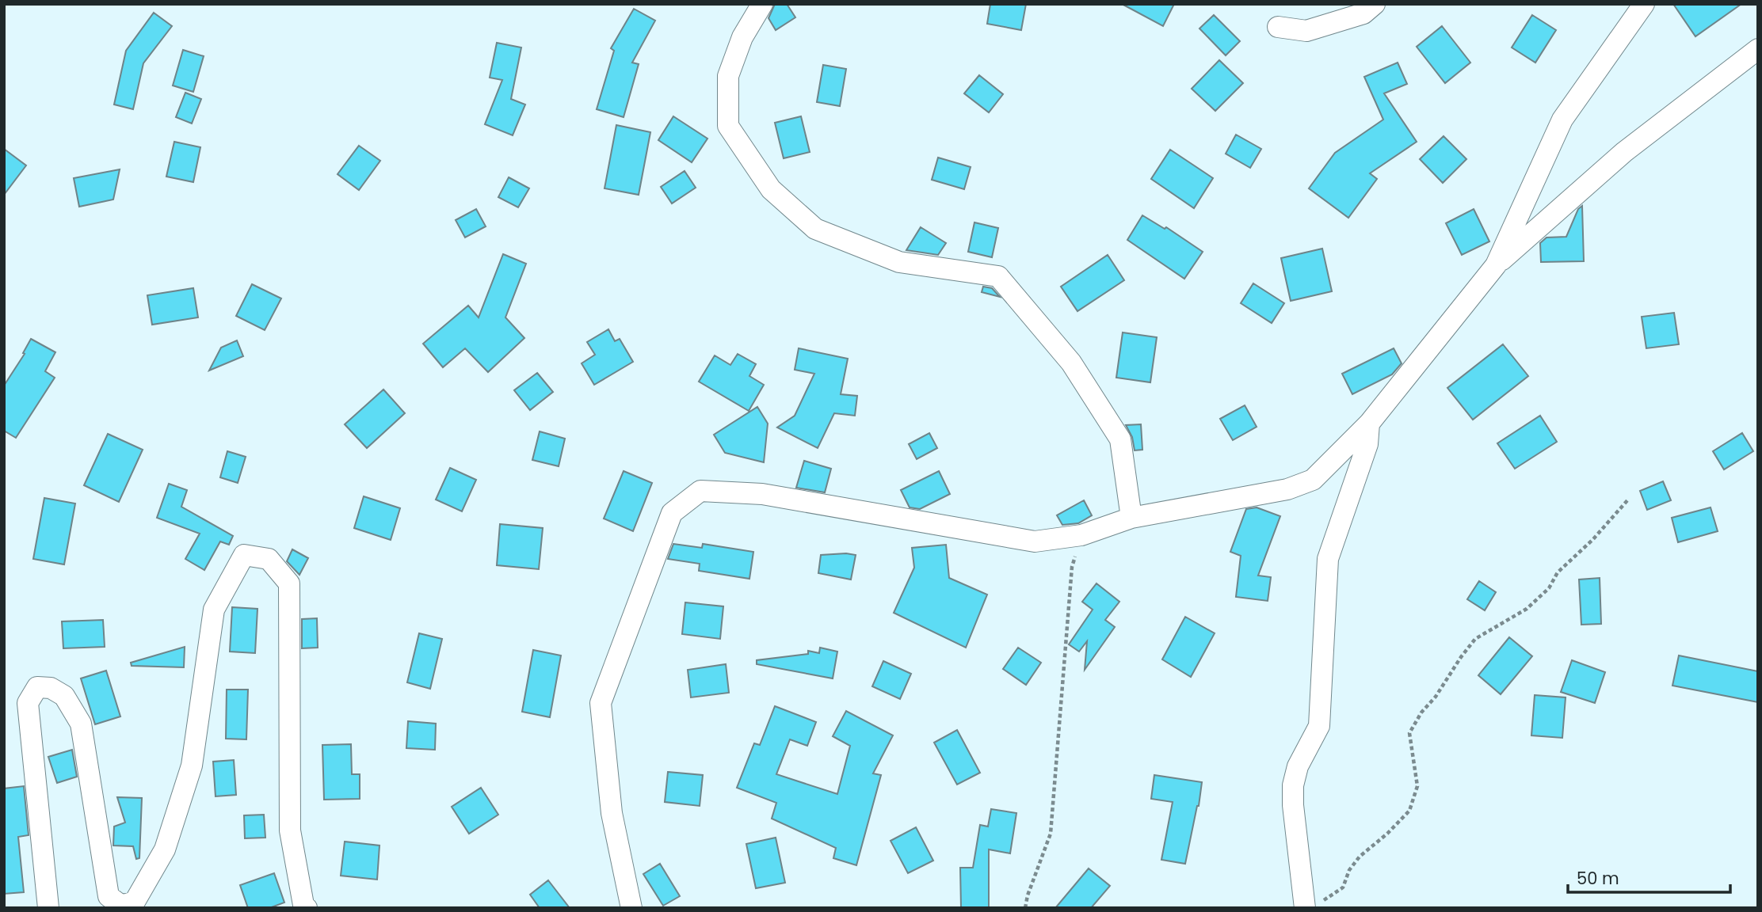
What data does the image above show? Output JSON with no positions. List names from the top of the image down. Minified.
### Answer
{"scale_bar":"50 m"}
